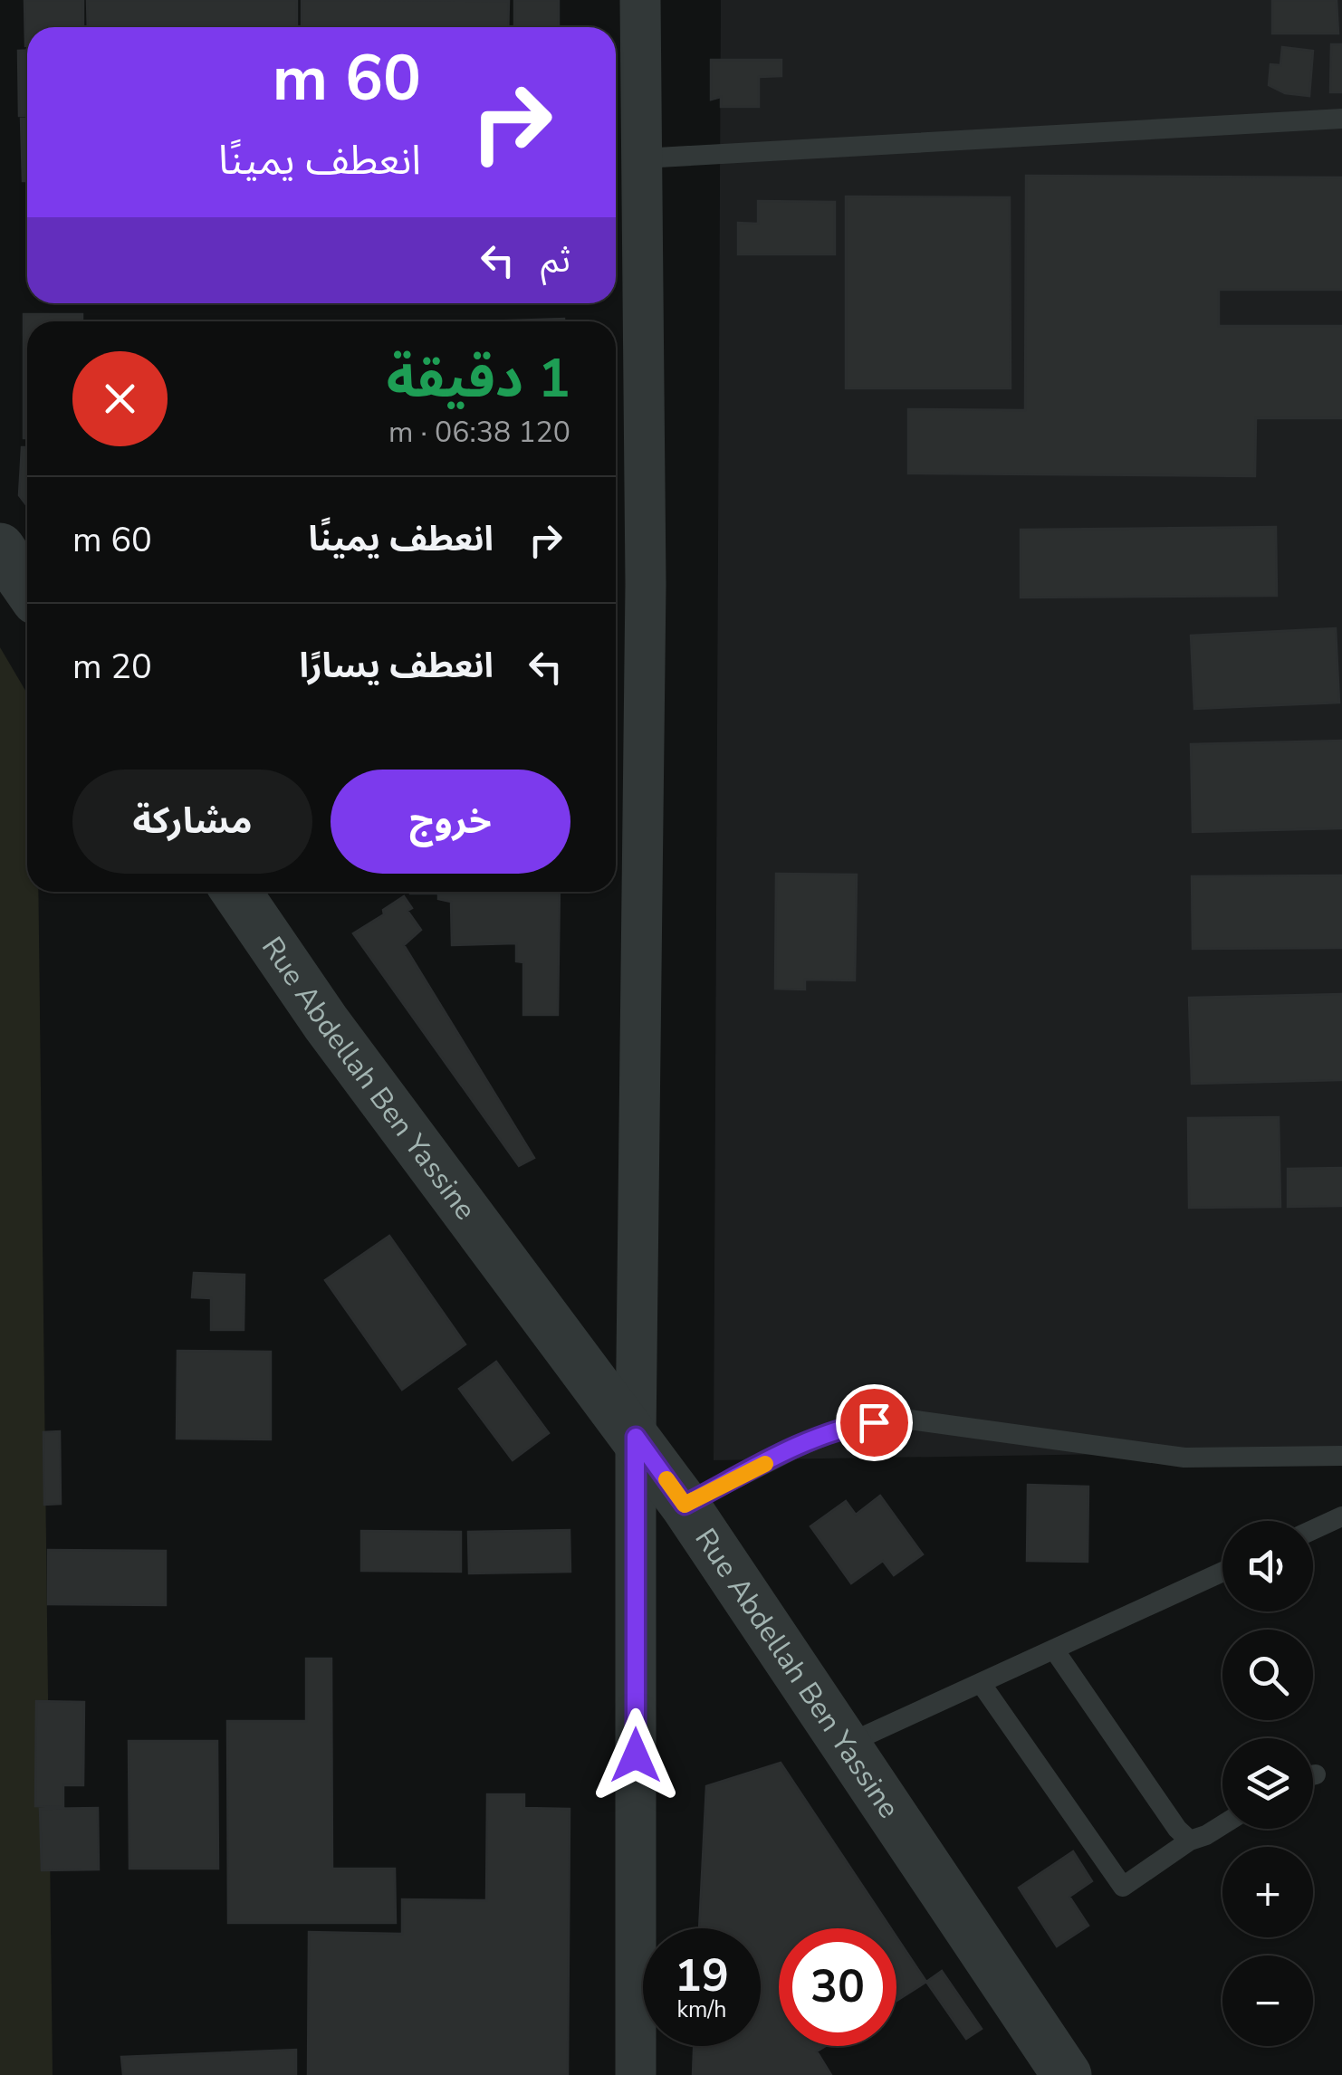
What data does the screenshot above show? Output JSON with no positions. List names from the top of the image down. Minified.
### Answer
{"streets":{"street":["Rue Abdellah Ben Yassine"]},"page":{"turn":["60 m","انعطف يمينًا"],"then":"ثم","heading":["1 دقيقة","120 m · 06:38"],"list":[{"name":"انعطف يمينًا","value":"60 m"},{"name":"انعطف يسارًا","value":"20 m"}],"buttons":["خروج","مشاركة"],"map_buttons":["+","−"],"speed":"19 km/h","limit":"30"}}
